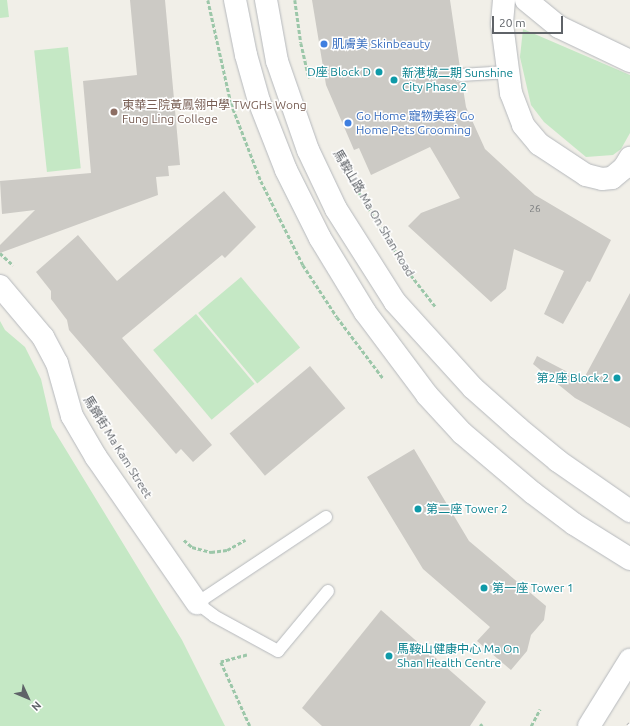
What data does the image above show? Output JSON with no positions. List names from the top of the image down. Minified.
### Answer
{"streets":{"main road":["馬錦街 Ma Kam Street"],"path":["馬鞍山路 Ma On Shan Road"]},"places":["肌膚美 Skinbeauty","D座 Block D","新港城二期 Sunshine City Phase 2","東華三院黃鳳翎中學 TWGHs Wong Fung Ling College","Go Home 寵物美容 Go Home Pets Grooming","第2座 Block 2","第二座 Tower 2","第一座 Tower 1","馬鞍山健康中心 Ma On Shan Health Centre"],"house_numbers":["26"],"scale_bar":"20 m","north":"bottom right"}
